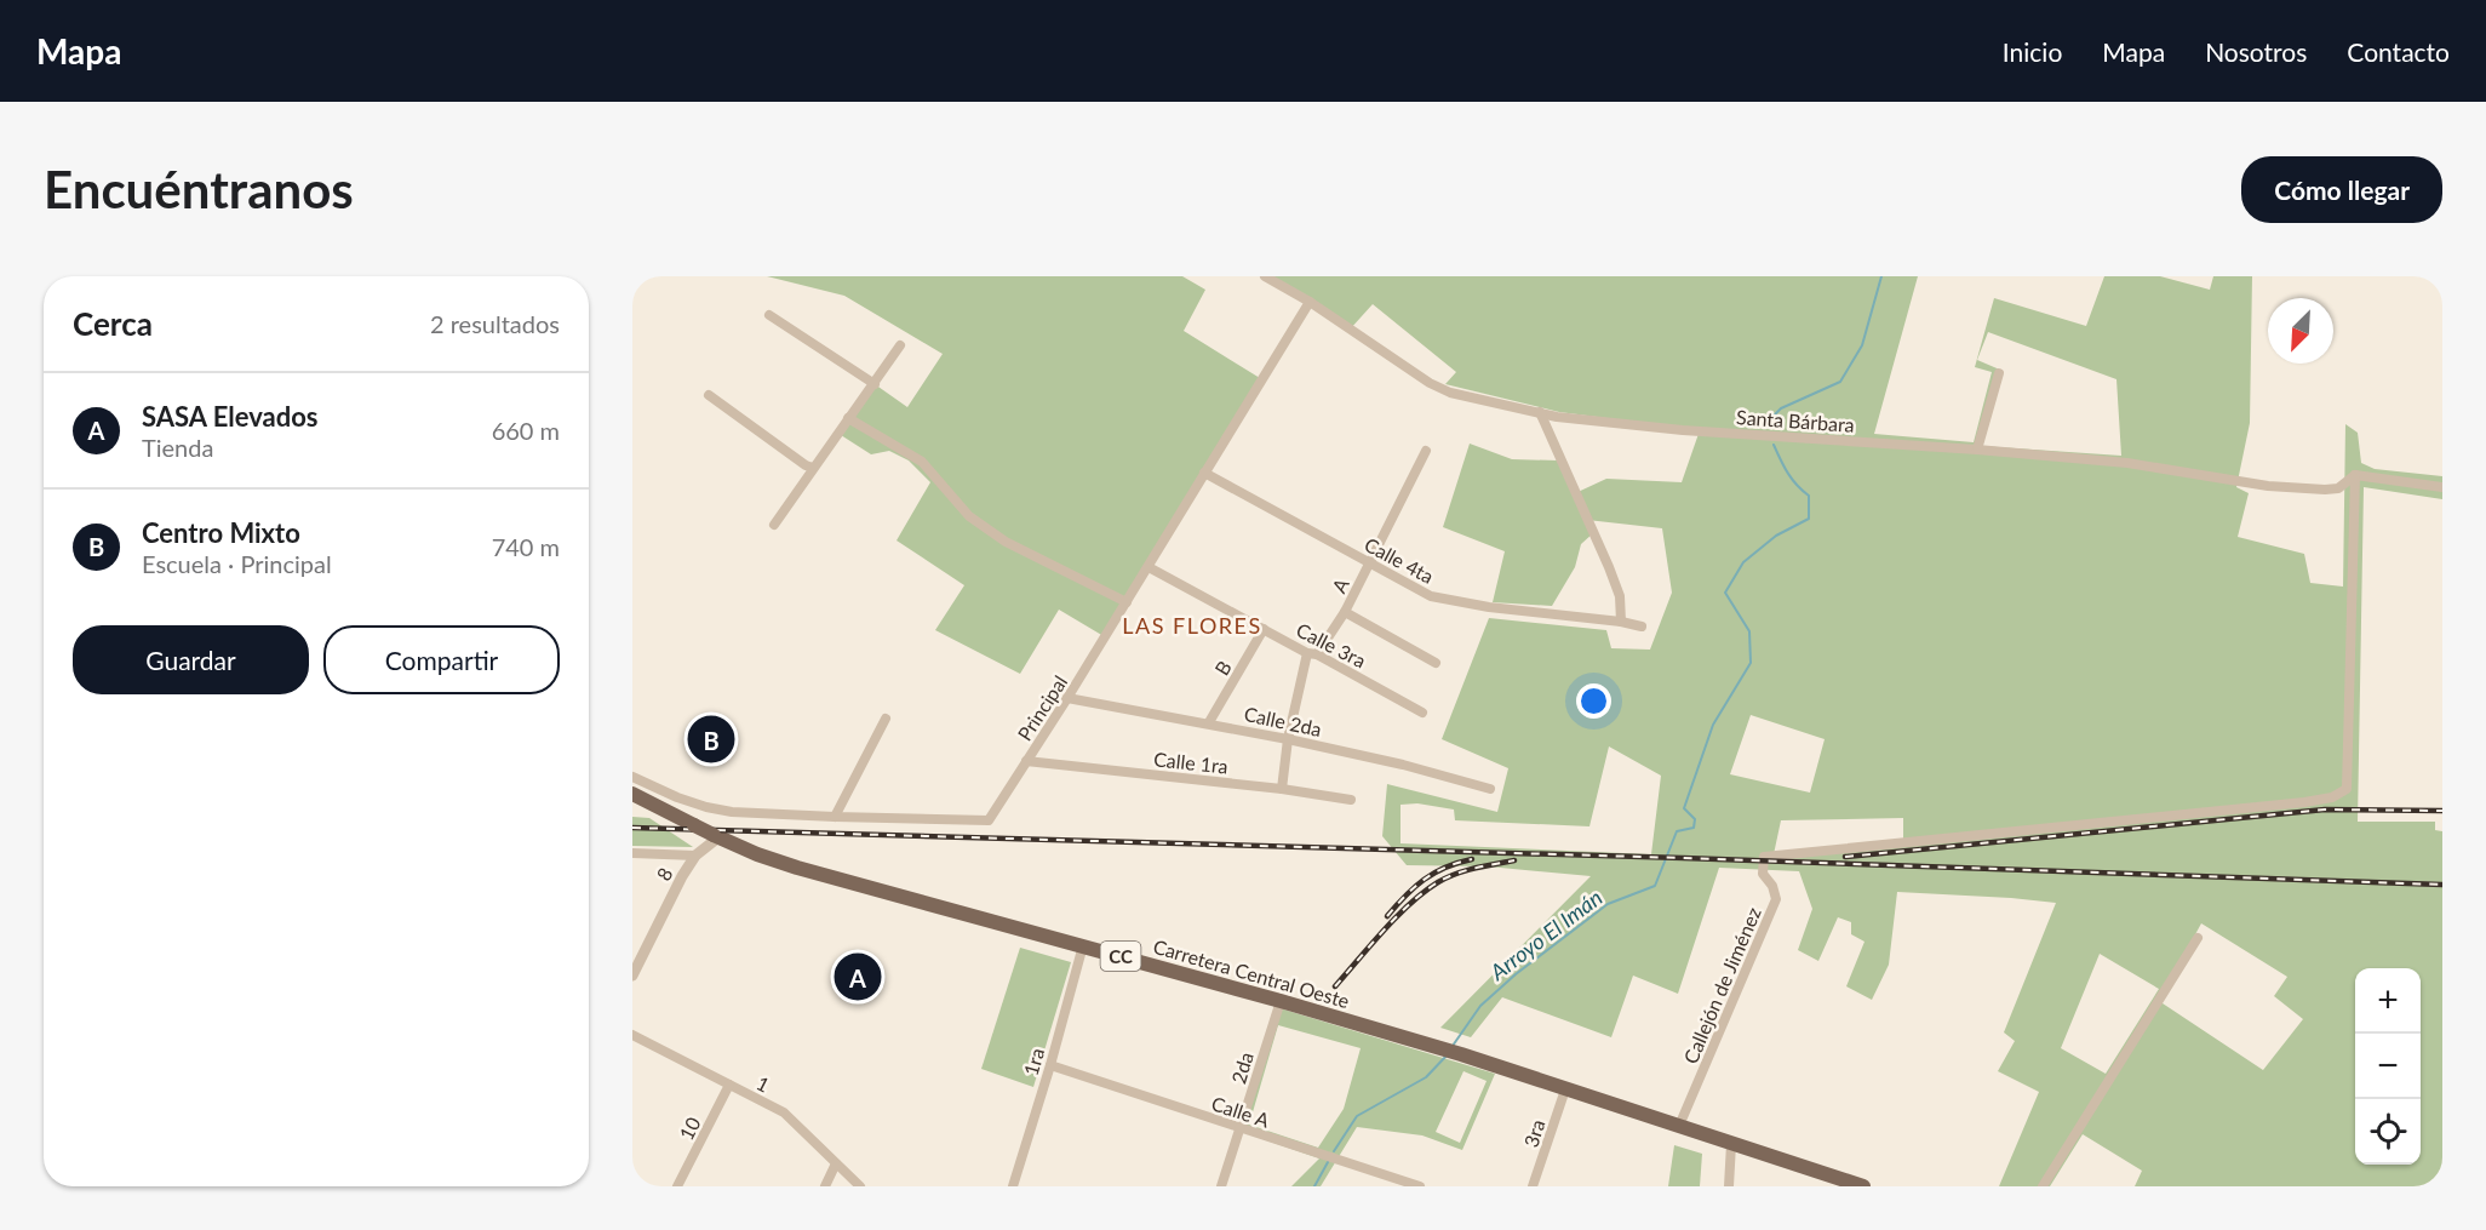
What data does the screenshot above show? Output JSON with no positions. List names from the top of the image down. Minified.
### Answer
{"streets":{"main road":["CC","Carretera Central Oeste"],"street":["Santa Bárbara","Calle 4ta","A","Calle 3ra","B","Principal","Calle 2da","Calle 1ra","8","Callejón de Jiménez","1ra","2da","1","Calle A","10","3ra"]},"crossings":[["Santa Bárbara","Principal"],["Santa Bárbara","Callejón de Jiménez"],["Calle 4ta","A"],["Calle 4ta","Principal"],["A","Calle 3ra"],["A","Calle 2da"],["A","Calle 1ra"],["Calle 3ra","B"],["Calle 3ra","Principal"],["B","Calle 2da"],["Principal","Calle 2da"],["Principal","Calle 1ra"],["8","Carretera Central Oeste"],["Carretera Central Oeste","Callejón de Jiménez"],["Carretera Central Oeste","1ra"],["Carretera Central Oeste","2da"],["Carretera Central Oeste","3ra"],["1ra","Calle A"],["2da","Calle A"],["1","10"]],"districts":["LAS FLORES"],"water":["Arroyo El Imán"],"north":"bottom left","page":{"header":"Mapa","nav":["Inicio","Mapa","Nosotros","Contacto"],"buttons":["Cómo llegar",["Guardar","Compartir"]],"title":"Encuéntranos","heading":["Cerca","2 resultados"],"list":[{"mark":"A","name":"SASA Elevados","note":"Tienda","value":"660 m"},{"mark":"B","name":"Centro Mixto","note":"Escuela · Principal","value":"740 m"}],"pins":["B","A"],"map_buttons":["+","−"]}}
